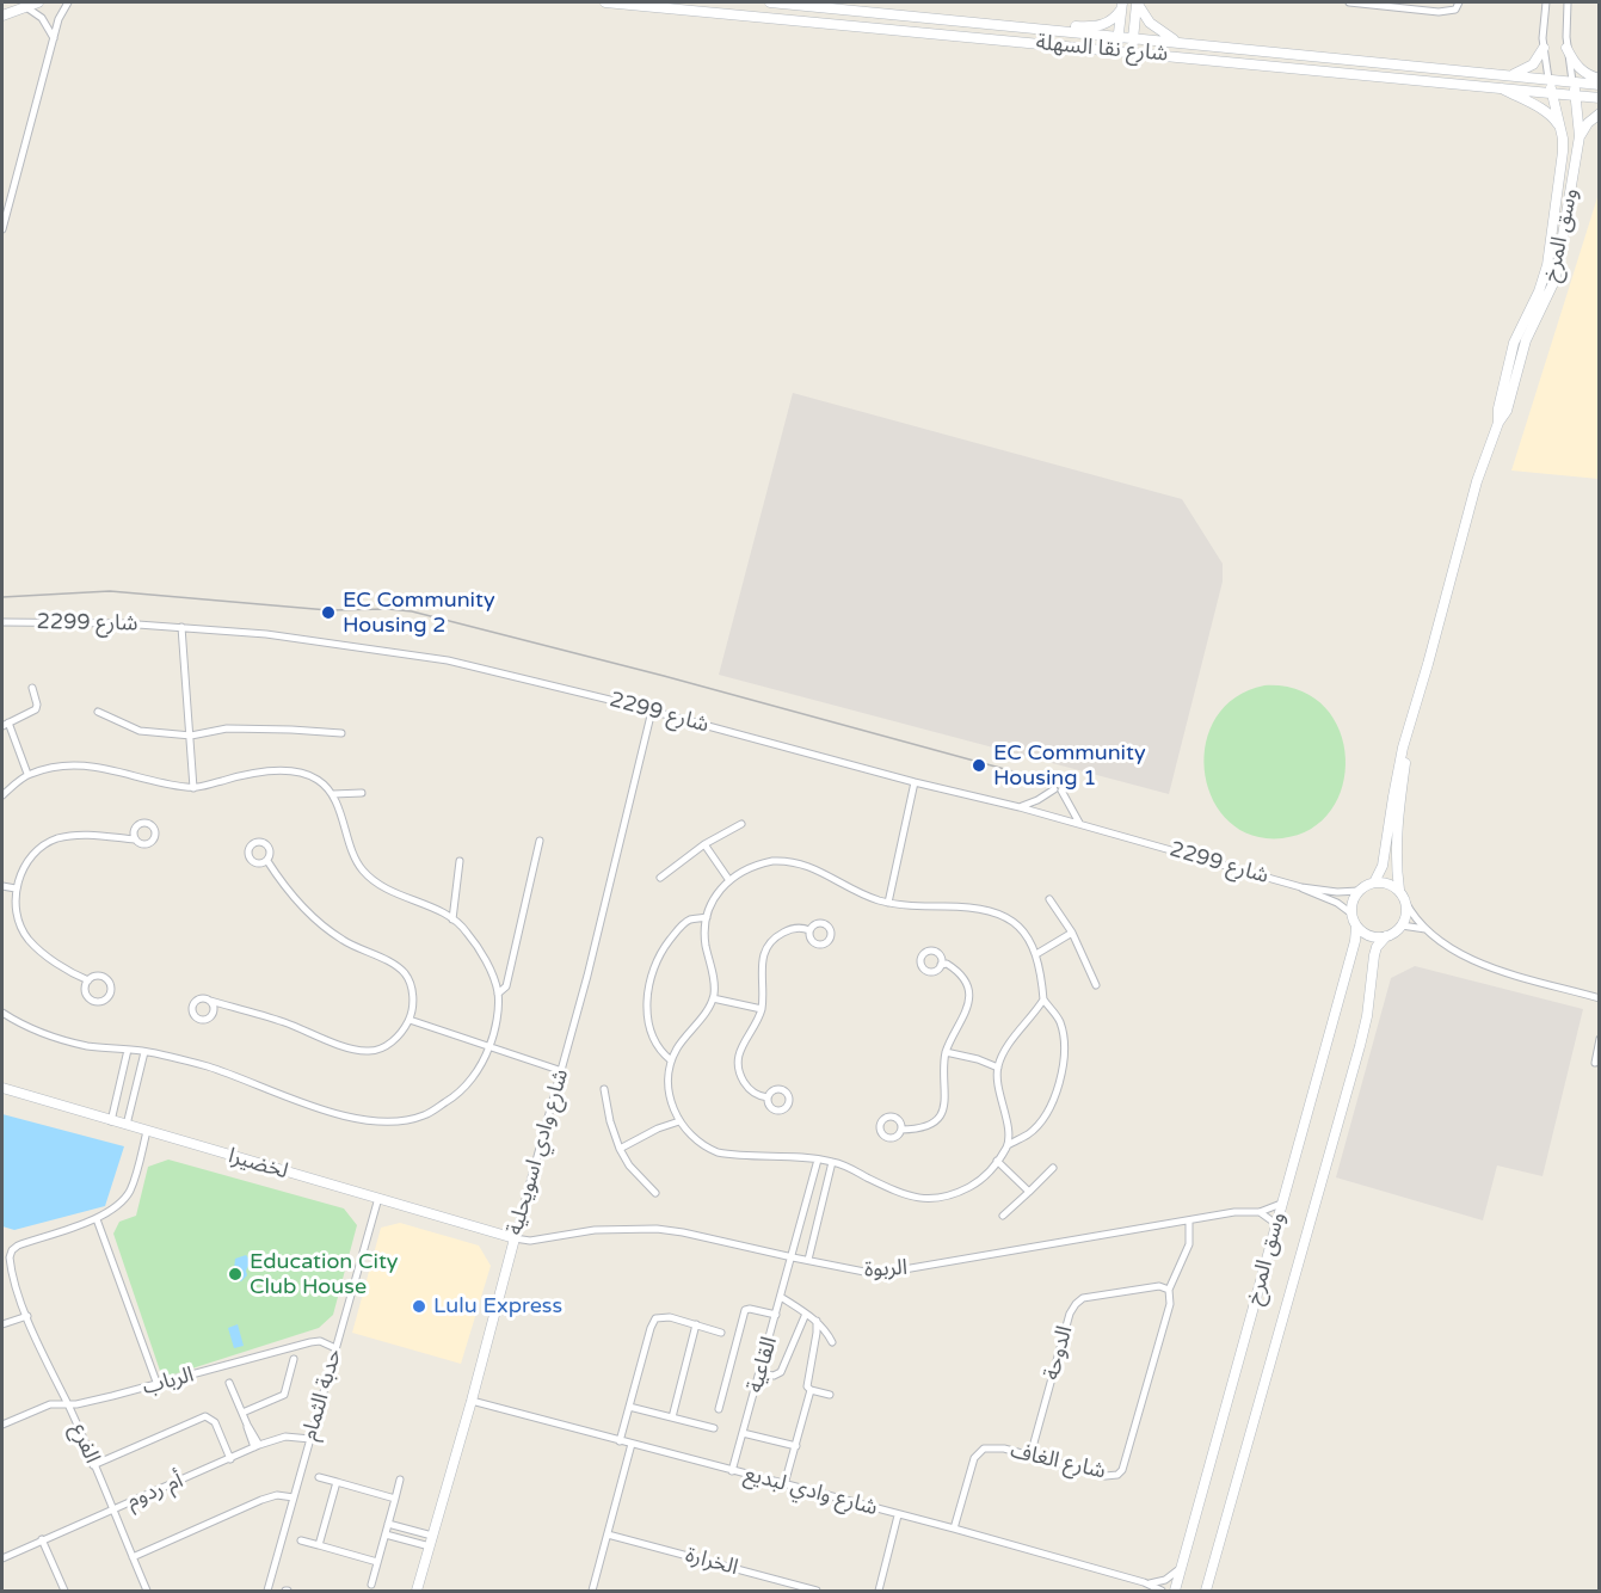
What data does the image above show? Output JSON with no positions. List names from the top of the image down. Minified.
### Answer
{"streets":{"street":["شارع نقا السهلة","وسق المرخ","شارع 2299","شارع وادي اسويحلية","لخضيرا","الربوة","الدوحة","القاعية","الرباب","حدبة الثمام","الفرع","شارع الغاف","أم ردوم","شارع وادي لبديع","الخرارة"]},"crossings":[["شارع نقا السهلة","وسق المرخ"],["وسق المرخ","شارع 2299"],["وسق المرخ","الربوة"],["شارع 2299","شارع وادي اسويحلية"],["شارع وادي اسويحلية","لخضيرا"],["شارع وادي اسويحلية","الربوة"],["شارع وادي اسويحلية","شارع وادي لبديع"],["لخضيرا","الربوة"],["لخضيرا","حدبة الثمام"],["الربوة","القاعية"],["الدوحة","شارع الغاف"],["القاعية","شارع وادي لبديع"],["الرباب","حدبة الثمام"],["الرباب","الفرع"],["حدبة الثمام","أم ردوم"],["الفرع","أم ردوم"],["شارع الغاف","شارع وادي لبديع"]],"places":["EC Community Housing 2","EC Community Housing 1","Education City Club House","Lulu Express"]}
